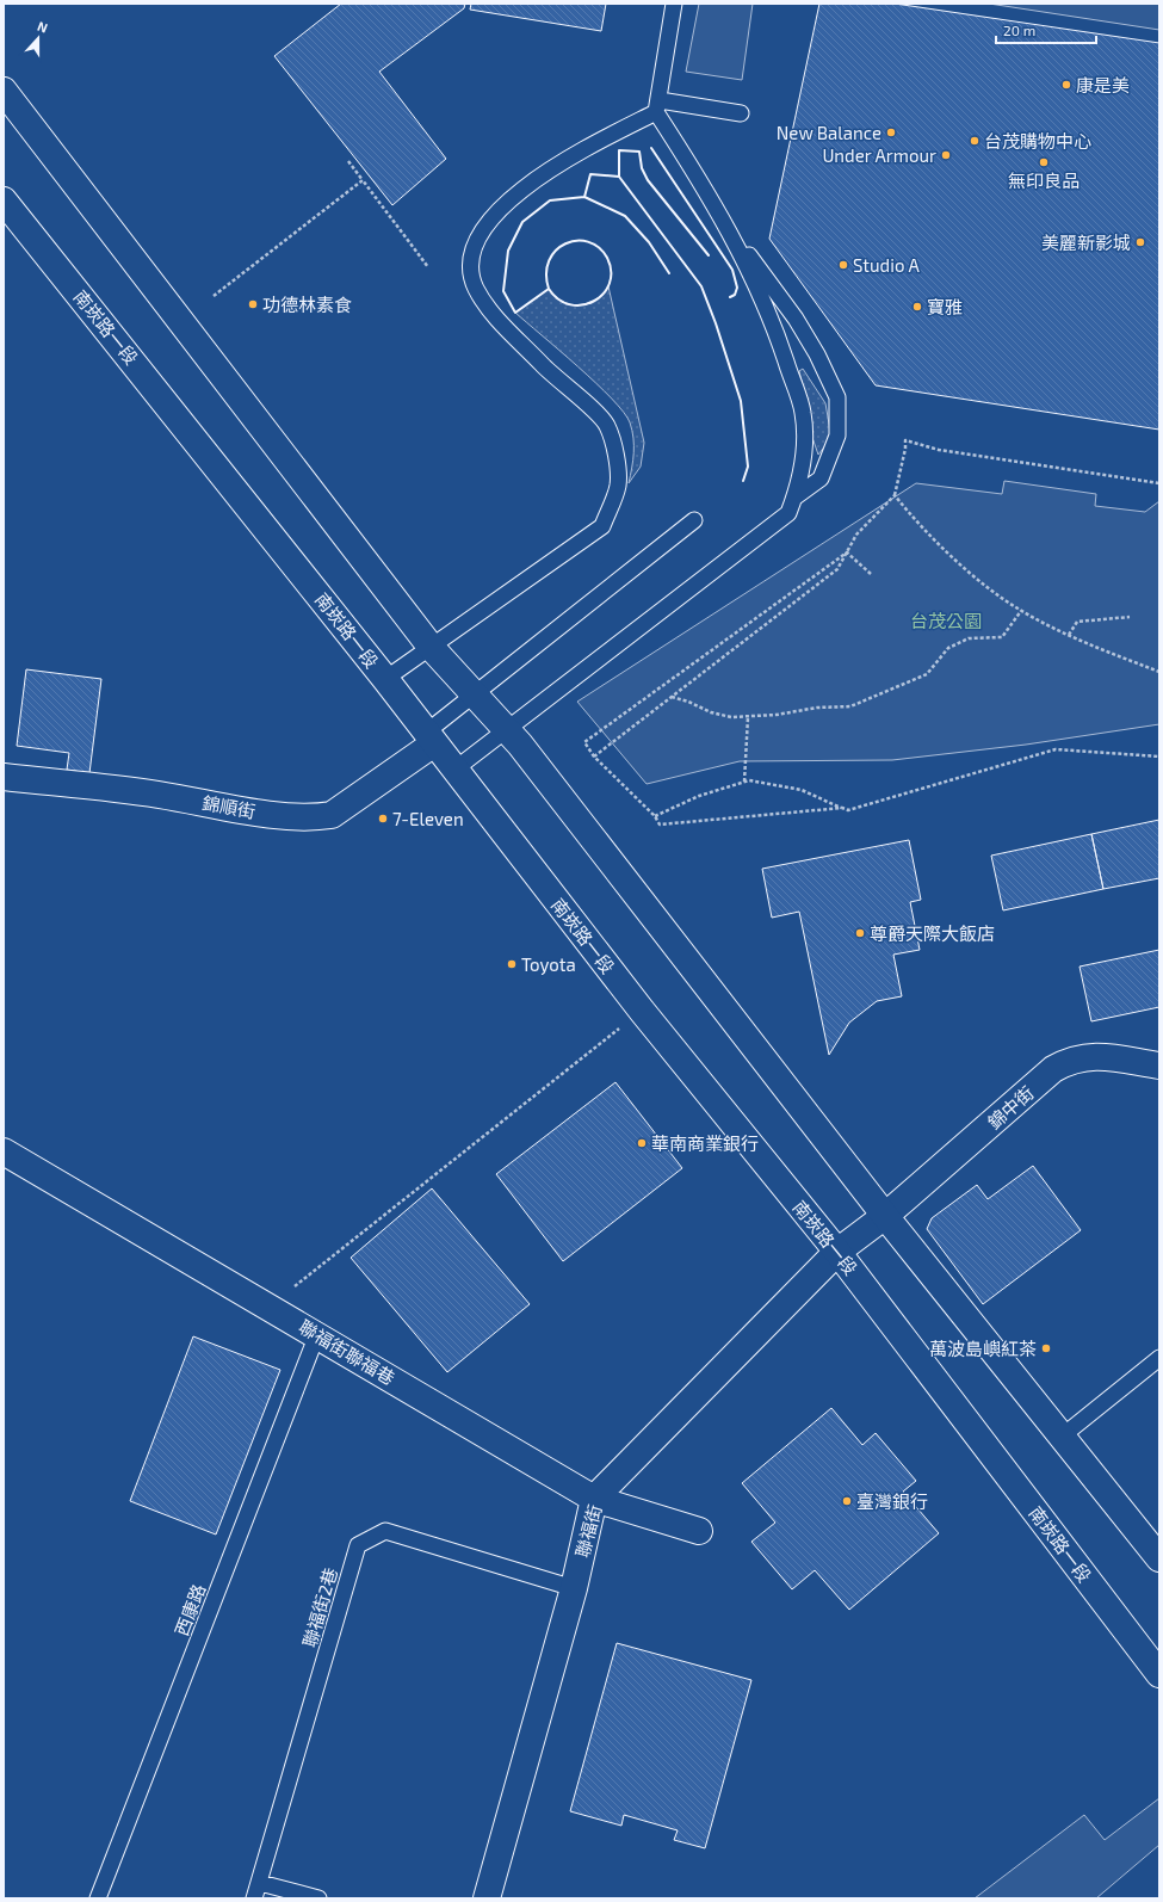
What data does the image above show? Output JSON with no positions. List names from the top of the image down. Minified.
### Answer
{"streets":{"main road":["南崁路一段","錦順街","錦中街","聯福街聯福巷","聯福街"],"lane":["聯福街2巷","西康路"]},"crossings":[["南崁路一段","錦順街"],["南崁路一段","聯福街"],["錦中街","聯福街"],["聯福街聯福巷","聯福街"],["聯福街聯福巷","西康路"],["聯福街","聯福街2巷"]],"parks":["台茂公園"],"places":["康是美","New Balance","台茂購物中心","Under Armour","無印良品","美麗新影城","Studio A","功德林素食","寶雅","7-Eleven","尊爵天際大飯店","Toyota","華南商業銀行","萬波島嶼紅茶","臺灣銀行"],"scale_bar":"20 m","north":"top"}
